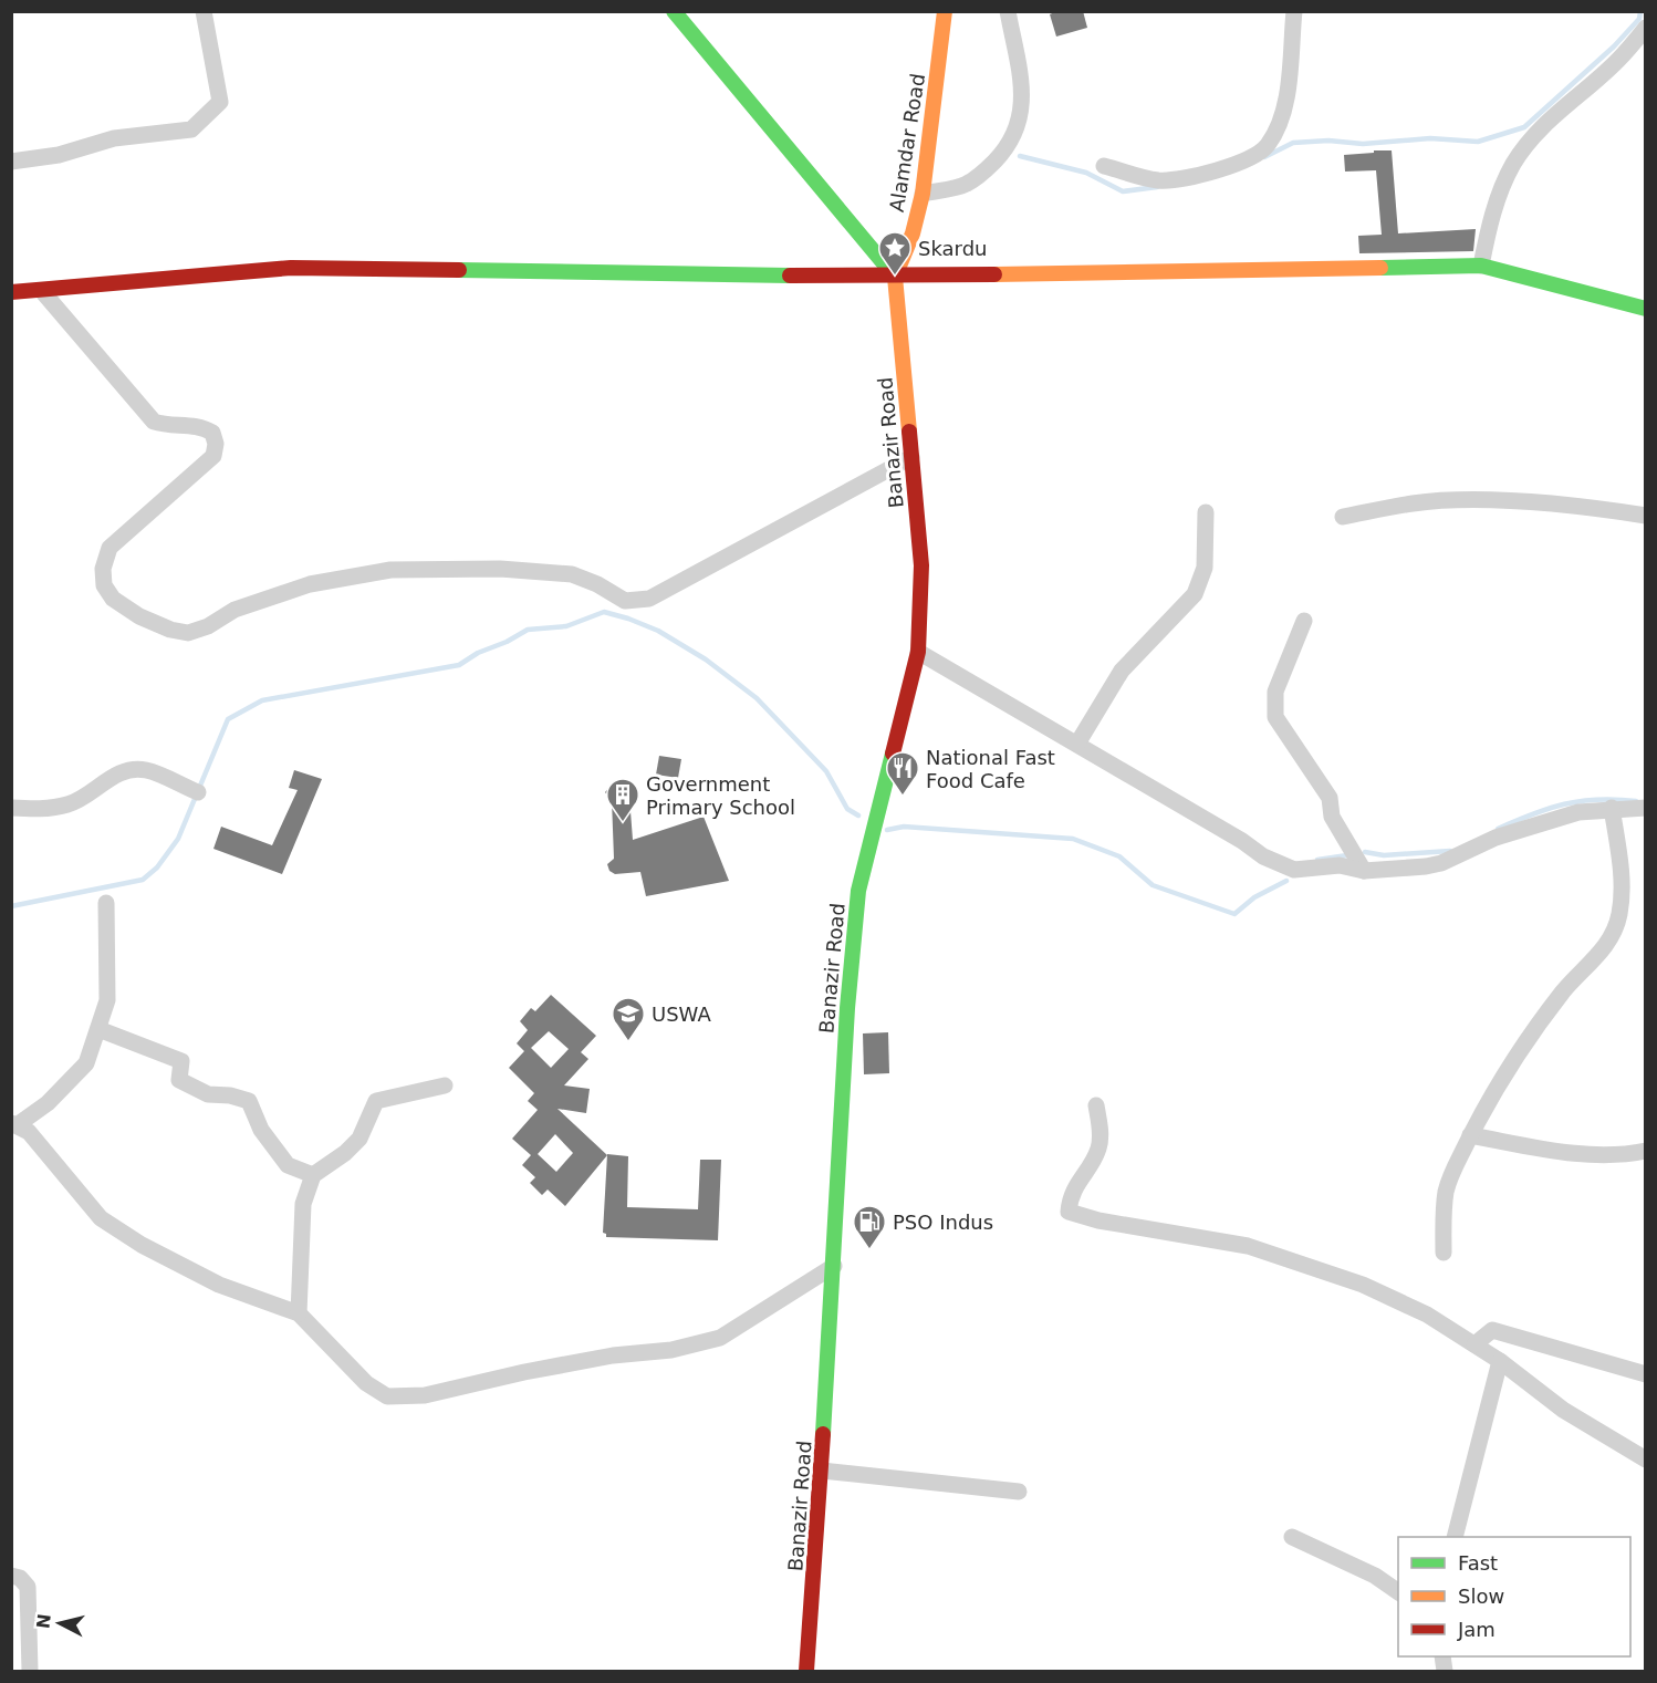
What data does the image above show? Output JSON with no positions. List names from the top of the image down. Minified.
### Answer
{"streets":{"main road":["Alamdar Road","Banazir Road"]},"crossings":[["Alamdar Road","Banazir Road"]],"places":{"place":["Skardu"],"restaurant":["National Fast Food Cafe"],"building":["Government Primary School"],"school or university":["USWA"],"fuel station":["PSO Indus"]},"legend":["Fast","Slow","Jam"],"north":"left"}
